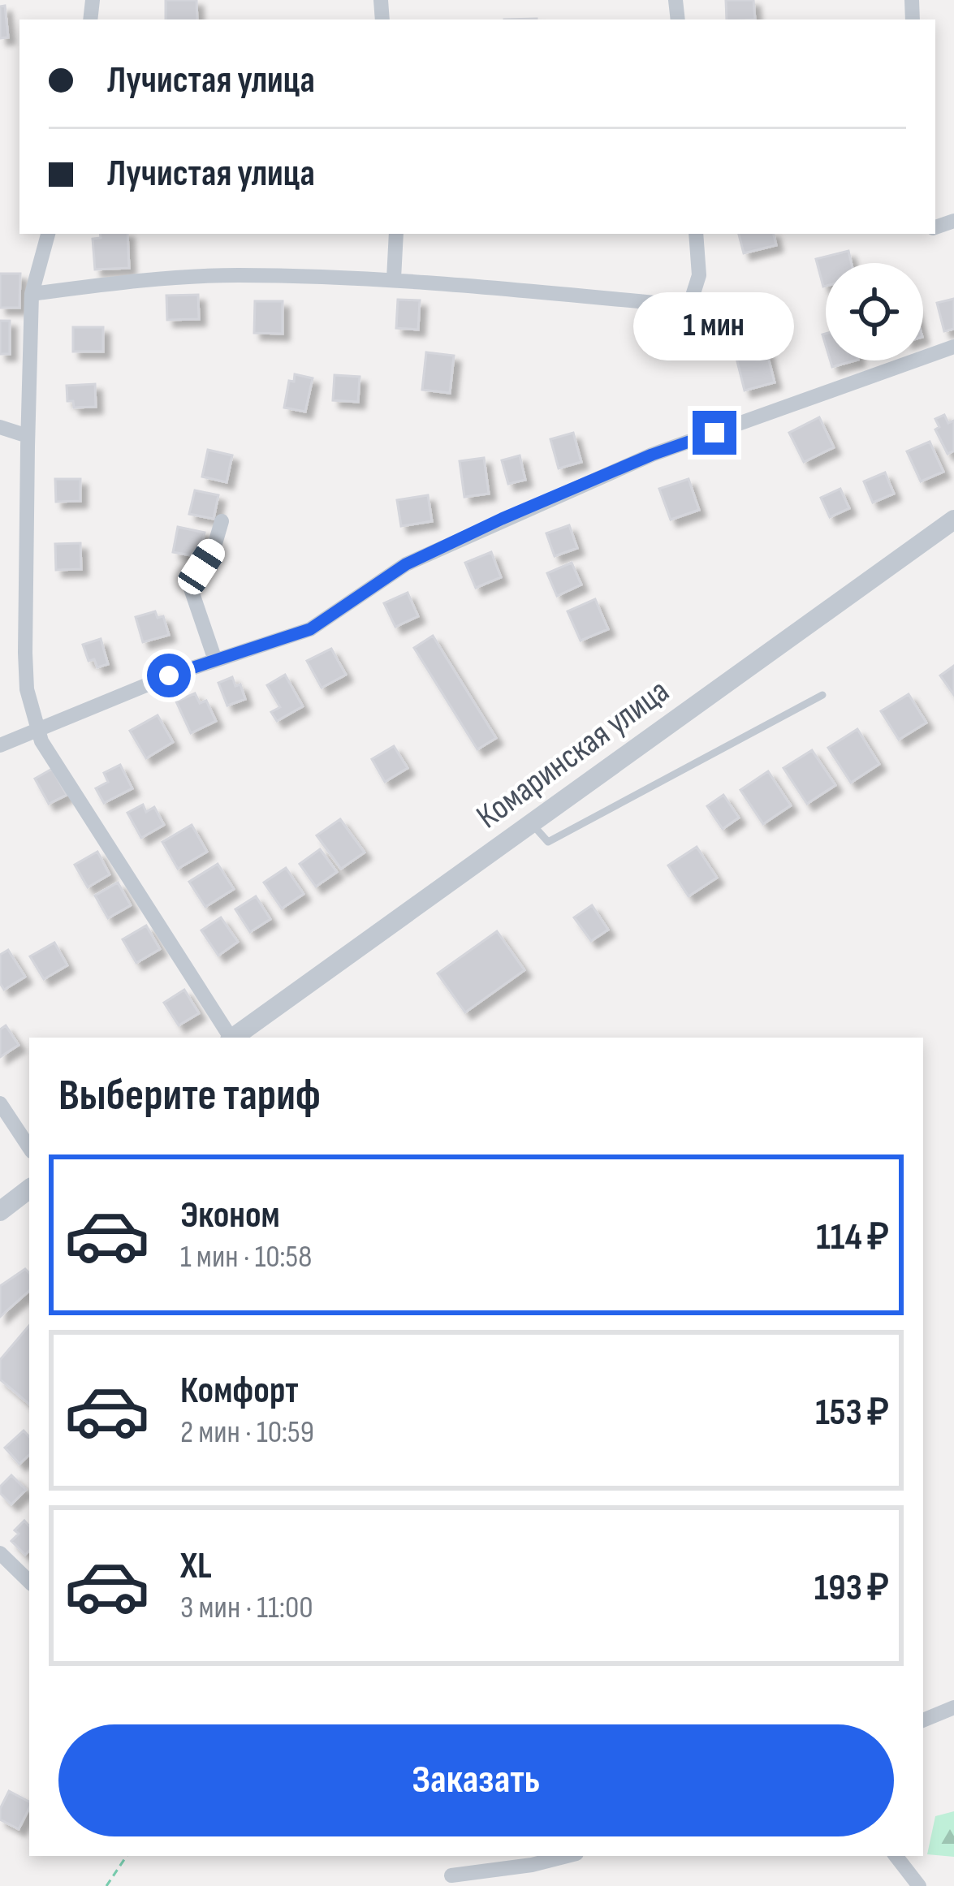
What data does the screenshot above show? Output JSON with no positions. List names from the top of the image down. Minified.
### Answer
{"streets":{"street":["Комаринская улица"]},"page":{"banner":["Лучистая улица","Лучистая улица"],"bubble":"1 мин","heading":"Выберите тариф","list":[{"name":"Эконом","note":"1 мин · 10:58","value":"114 ₽"},{"name":"Комфорт","note":"2 мин · 10:59","value":"153 ₽"},{"name":"XL","note":"3 мин · 11:00","value":"193 ₽"}],"buttons":"Заказать"}}
